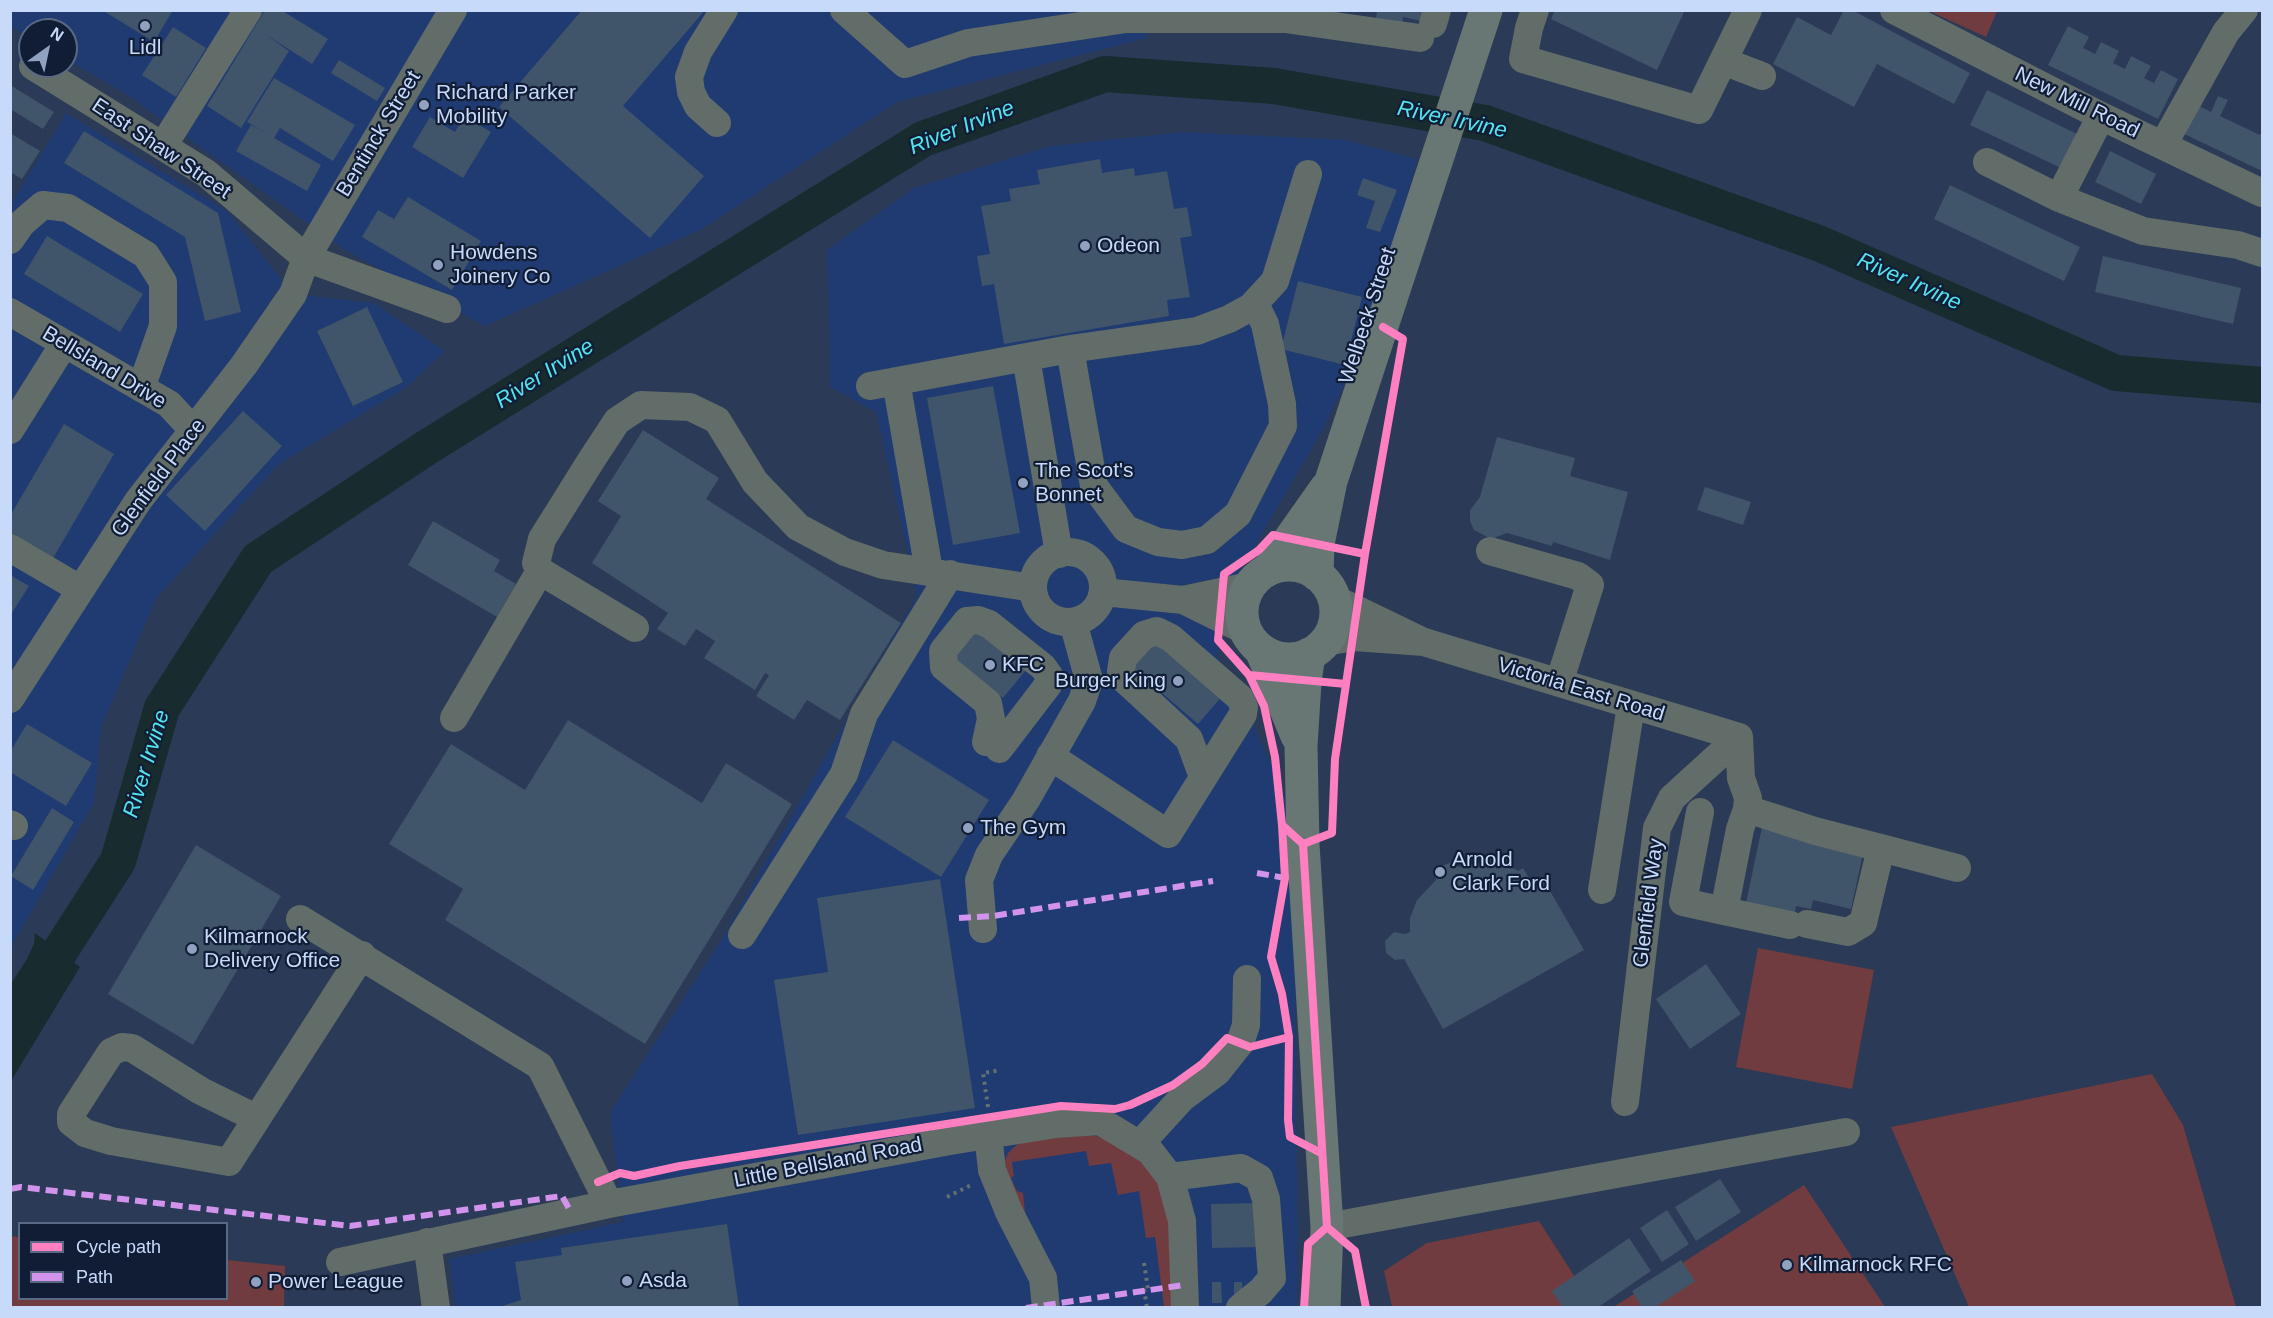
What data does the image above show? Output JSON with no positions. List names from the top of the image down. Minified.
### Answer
{"streets":{"main road":["Welbeck Street"],"street":["New Mill Road","Bentinck Street","East Shaw Street","Bellsland Drive","Glenfield Place","Victoria East Road","Glenfield Way","Little Bellsland Road"]},"crossings":[["Bentinck Street","East Shaw Street"],["Bentinck Street","Glenfield Place"],["East Shaw Street","Glenfield Place"],["Welbeck Street","Victoria East Road"],["Bellsland Drive","Glenfield Place"],["Victoria East Road","Glenfield Way"]],"water":["River Irvine"],"places":["Lidl","Richard Parker Mobility","Odeon","Howdens Joinery Co","The Scot's Bonnet","KFC","Burger King","The Gym","Arnold Clark Ford","Kilmarnock Delivery Office","Kilmarnock RFC","Asda","Power League"],"legend":["Cycle path","Path"],"north":"top right"}
